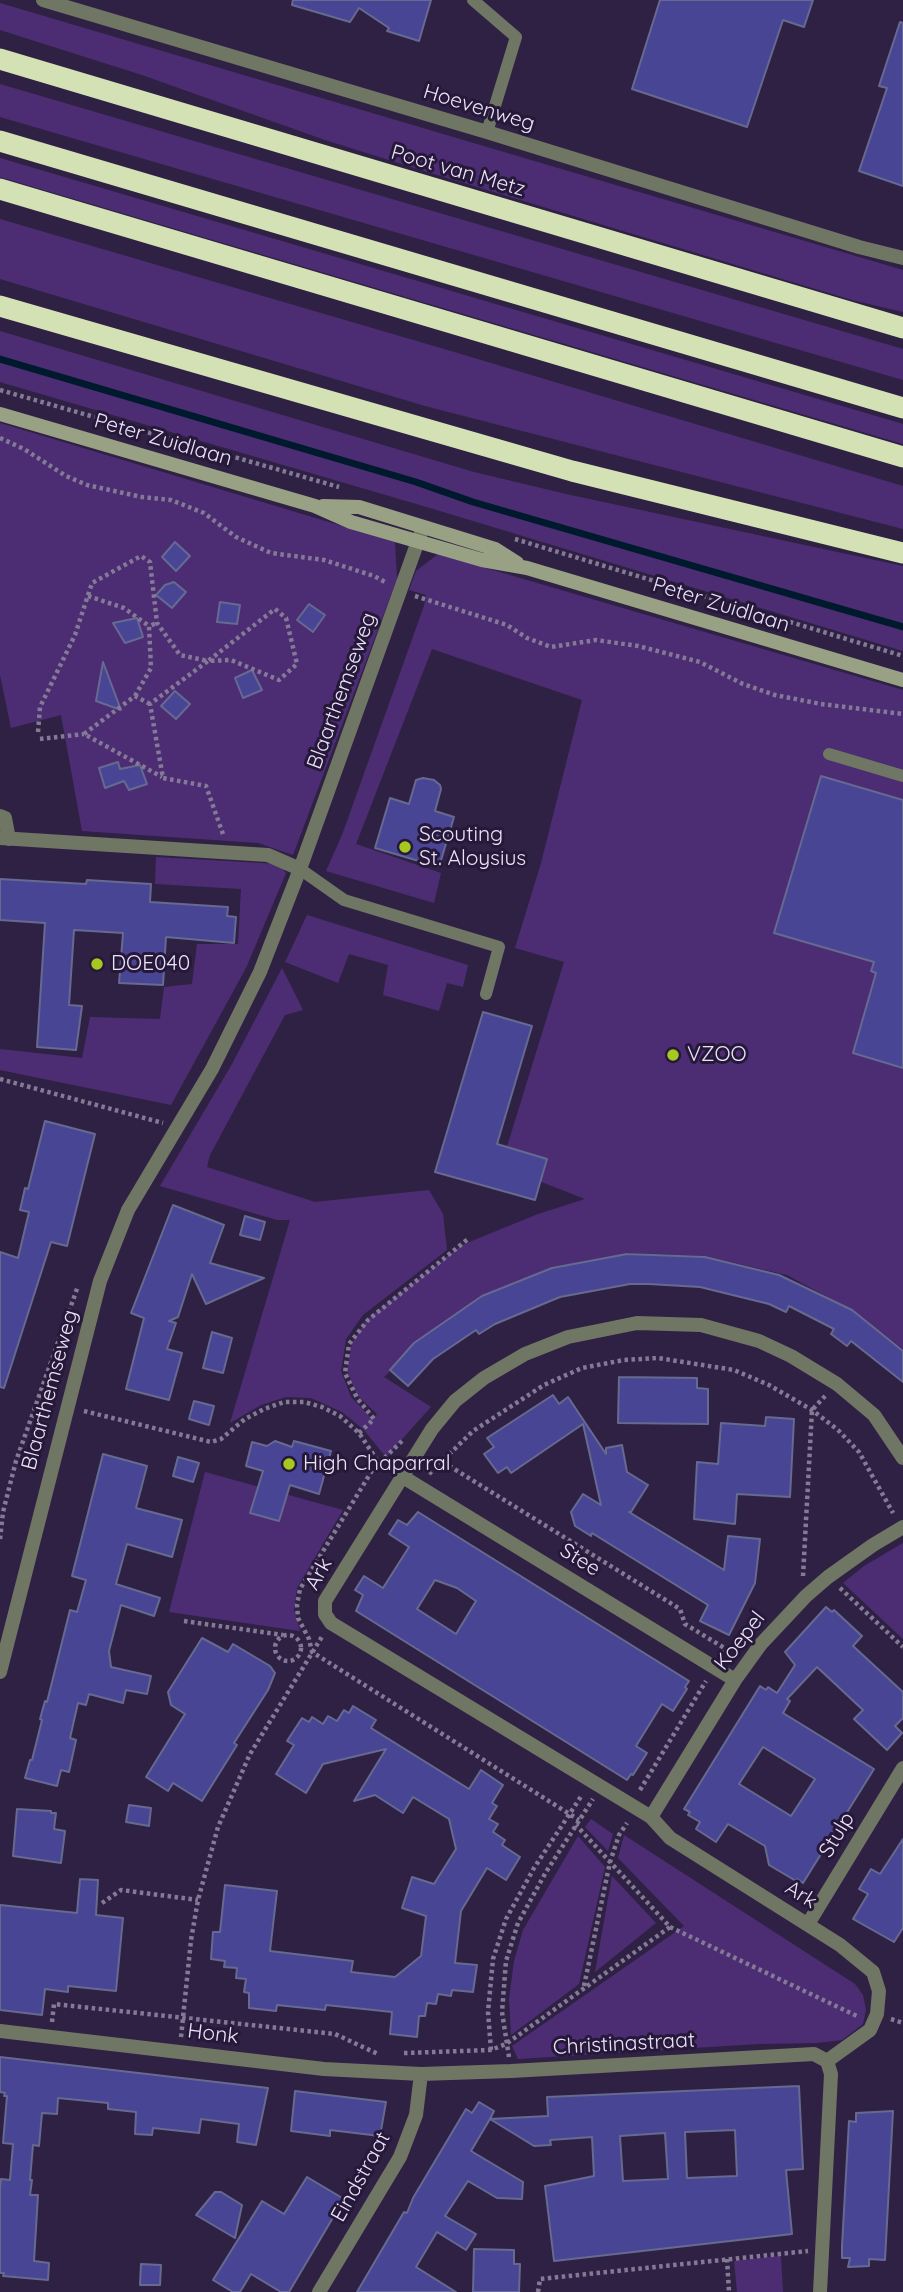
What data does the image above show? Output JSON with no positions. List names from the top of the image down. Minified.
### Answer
{"streets":{"highway":["Poot van Metz"],"street":["Hoevenweg","Peter Zuidlaan","Blaarthemseweg","Stee","Ark","Koepel","Stulp","Honk","Christinastraat","Eindstraat"]},"crossings":[["Peter Zuidlaan","Blaarthemseweg"],["Stee","Ark"],["Stee","Koepel"],["Ark","Koepel"],["Ark","Stulp"],["Honk","Christinastraat"],["Honk","Eindstraat"],["Christinastraat","Eindstraat"]],"places":["Scouting St. Aloysius","DOE040","VZOO","High Chaparral"]}
